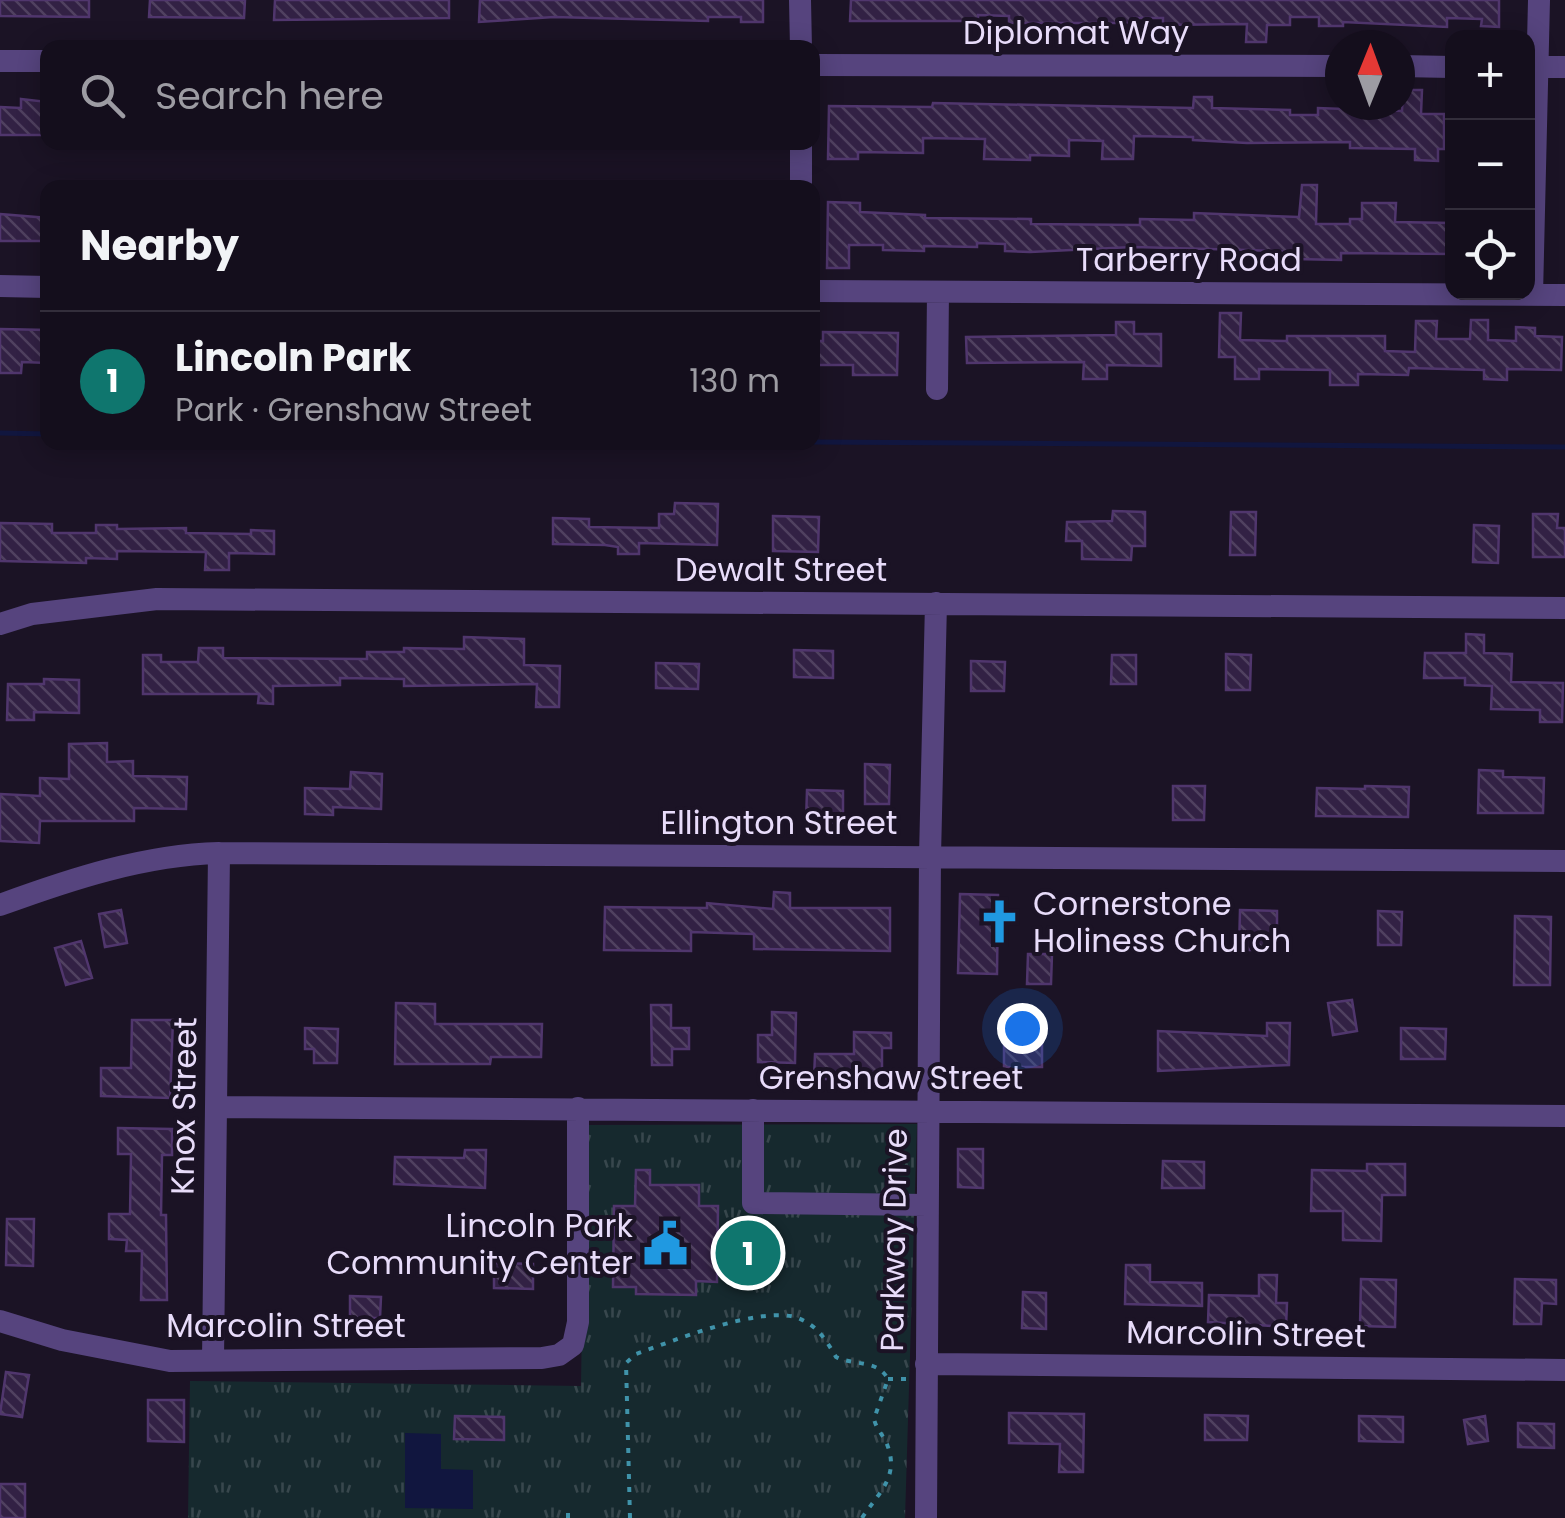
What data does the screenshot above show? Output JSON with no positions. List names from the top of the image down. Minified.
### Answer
{"streets":{"street":["Diplomat Way","Tarberry Road","Dewalt Street","Ellington Street","Grenshaw Street","Knox Street","Parkway Drive","Marcolin Street"]},"crossings":[["Dewalt Street","Parkway Drive"],["Ellington Street","Knox Street"],["Ellington Street","Parkway Drive"],["Grenshaw Street","Knox Street"],["Grenshaw Street","Parkway Drive"],["Grenshaw Street","Marcolin Street"],["Knox Street","Marcolin Street"],["Parkway Drive","Marcolin Street"]],"places":{"church":["Cornerstone Holiness Church"],"public building":["Lincoln Park Community Center"]},"north":"top","page":{"map_buttons":["+","−"],"search":"Search here","heading":"Nearby","list":[{"mark":"1","name":"Lincoln Park","note":"Park · Grenshaw Street","value":"130 m"}],"pins":"1"}}
